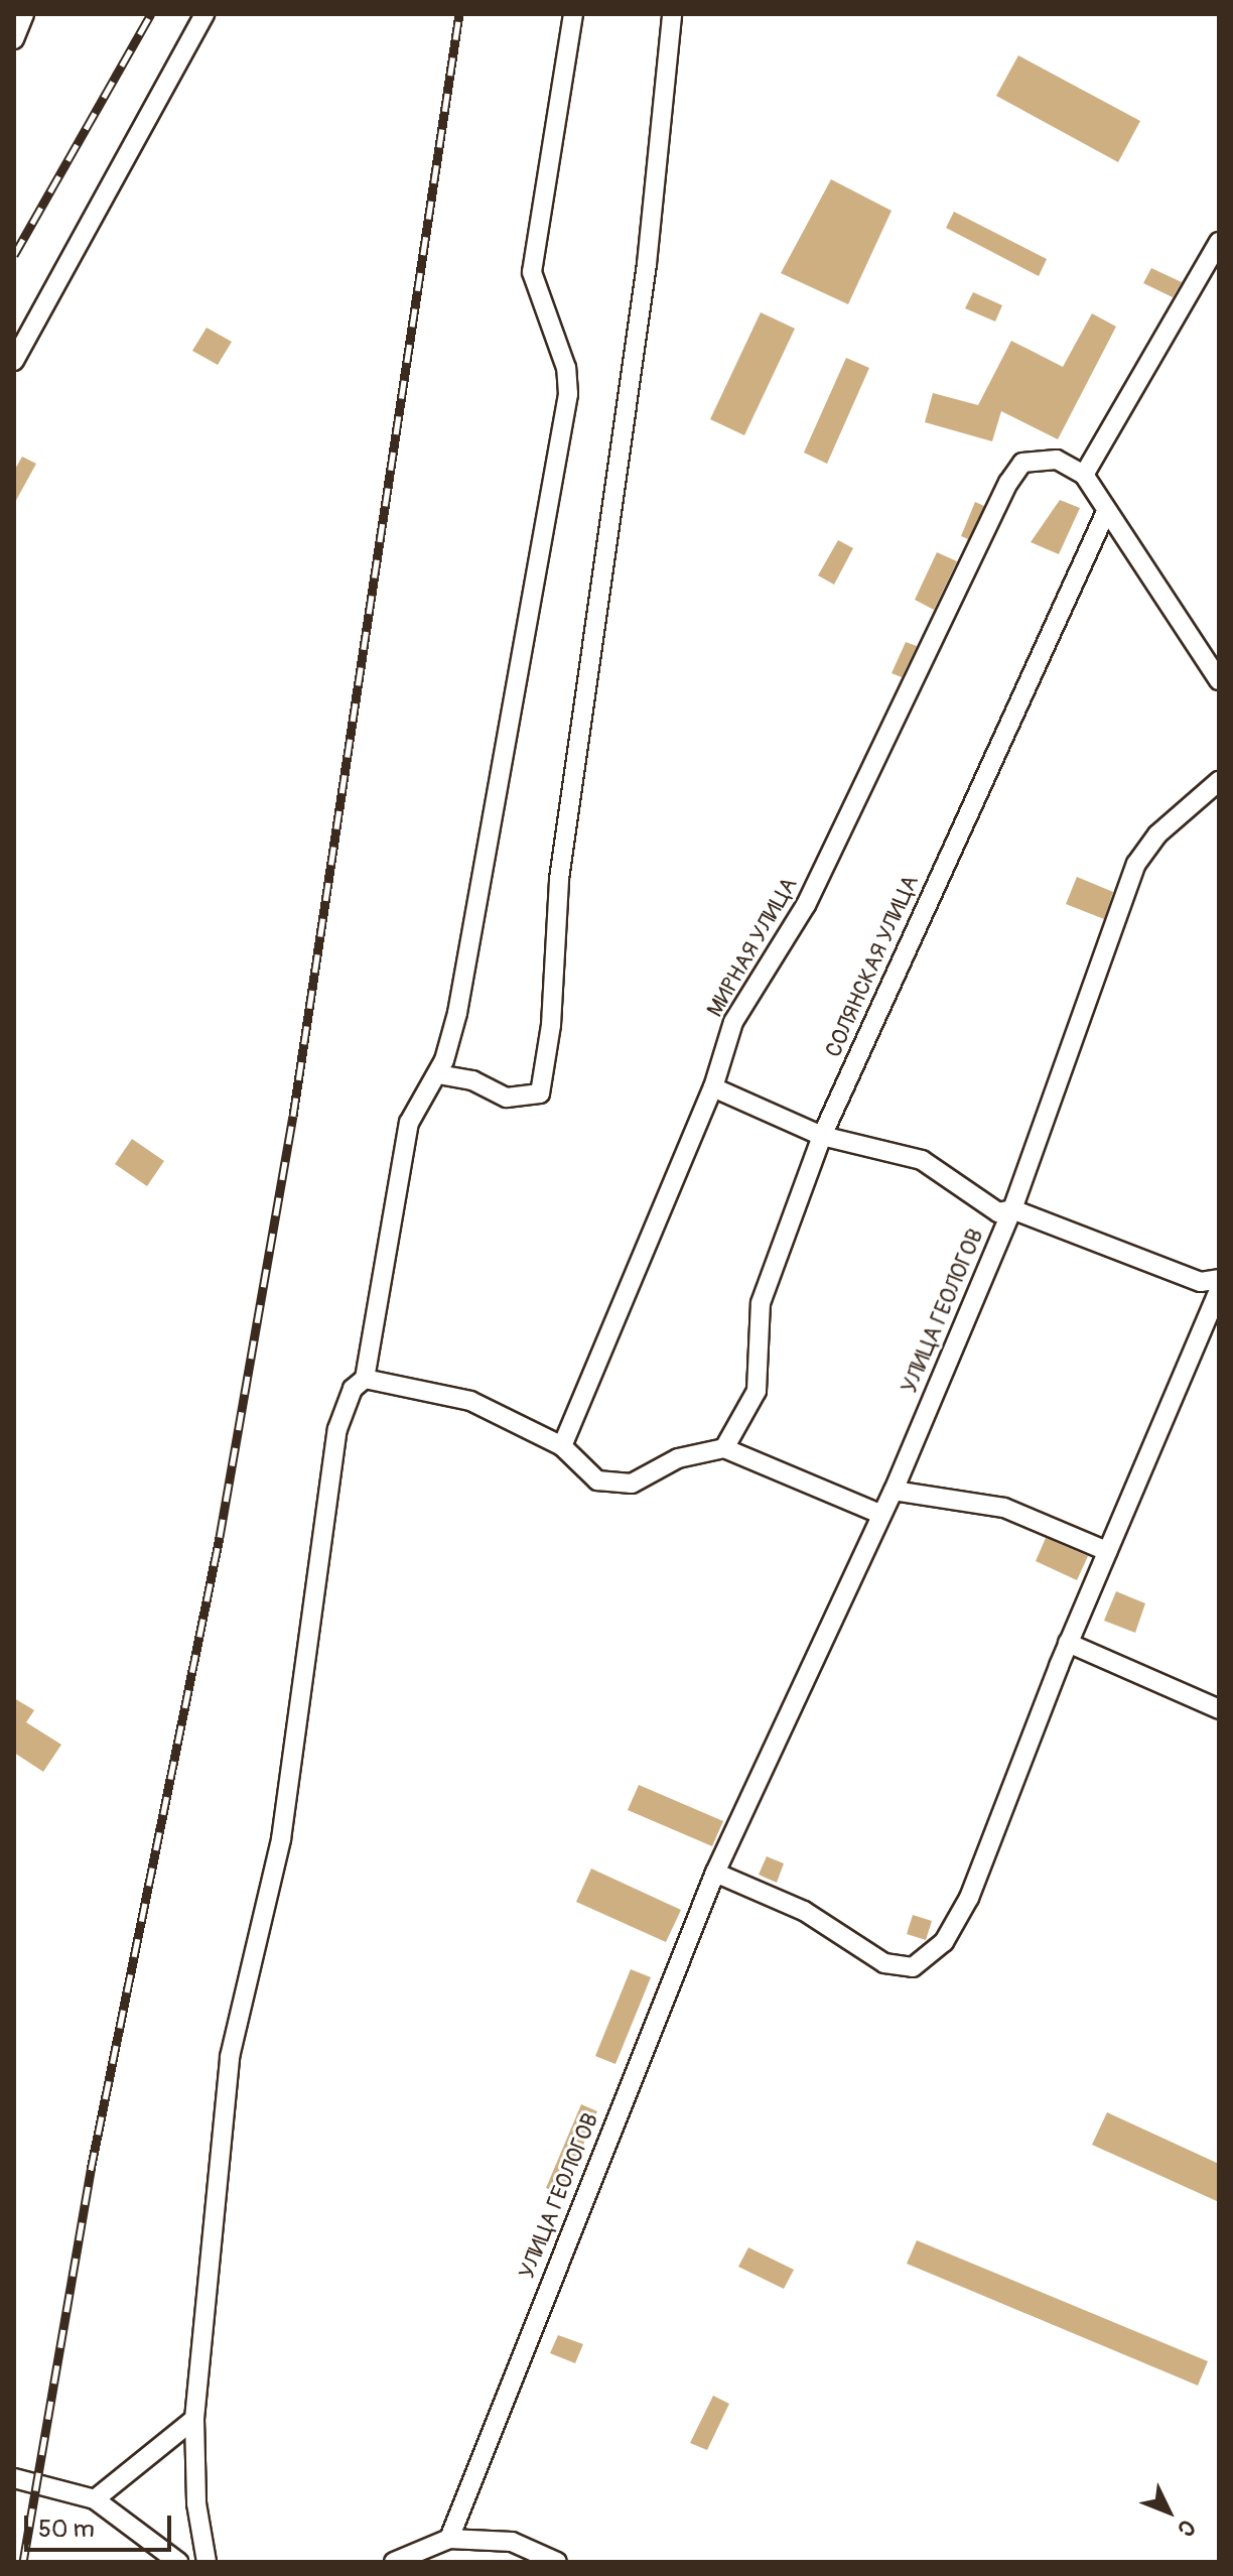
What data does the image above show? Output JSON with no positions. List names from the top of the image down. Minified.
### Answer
{"streets":{"street":["МИРНАЯ УЛИЦА","СОЛЯНСКАЯ УЛИЦА","УЛИЦА ГЕОЛОГОВ"]},"scale_bar":"50 m","north":"bottom right"}
